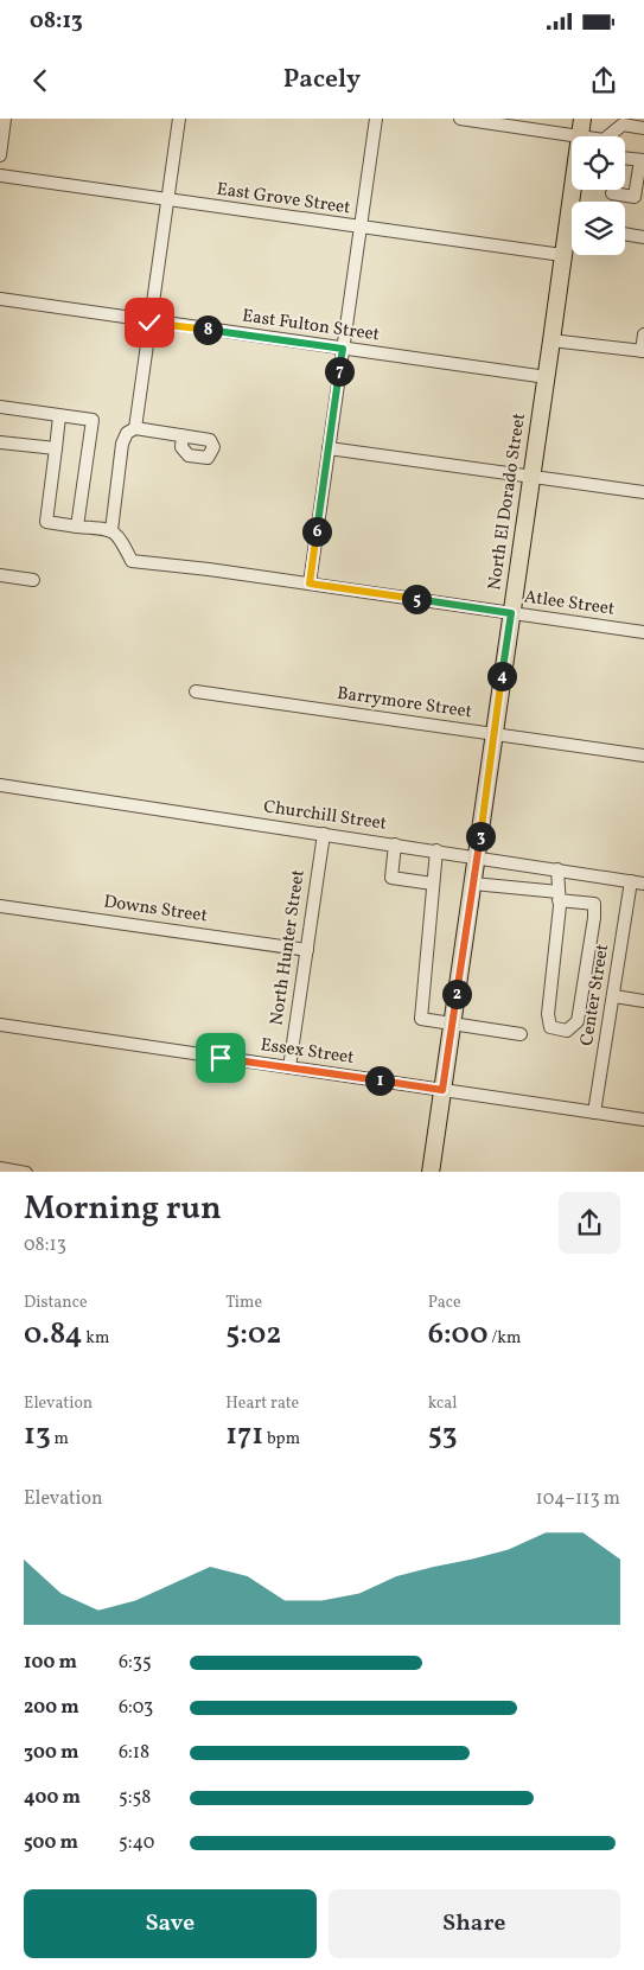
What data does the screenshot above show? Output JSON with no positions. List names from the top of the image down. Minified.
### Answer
{"streets":{"main road":["North El Dorado Street"],"street":["East Grove Street","East Fulton Street","Atlee Street","Barrymore Street","Churchill Street","Downs Street","North Hunter Street","Center Street","Essex Street"]},"crossings":[["East Grove Street","North El Dorado Street"],["East Fulton Street","North El Dorado Street"],["North El Dorado Street","Atlee Street"],["North El Dorado Street","Barrymore Street"],["North El Dorado Street","Churchill Street"],["North El Dorado Street","Essex Street"],["Churchill Street","North Hunter Street"],["Churchill Street","Center Street"],["Downs Street","North Hunter Street"],["North Hunter Street","Essex Street"],["Center Street","Essex Street"]],"page":{"status":"08:13","header":"Pacely","pins":["8","7","6","5","4","3","2","1"],"heading":["Morning run","08:13"],"stats":[["Distance","0.84 km"],["Time","5:02"],["Pace","6:00 /km"],["Elevation","13 m"],["Heart rate","171 bpm"],["kcal","53"]],"chart":["Elevation","104–113 m"],"list":[{"name":"100 m","note":"6:35"},{"name":"200 m","note":"6:03"},{"name":"300 m","note":"6:18"},{"name":"400 m","note":"5:58"},{"name":"500 m","note":"5:40"}],"buttons":["Save","Share"]}}
